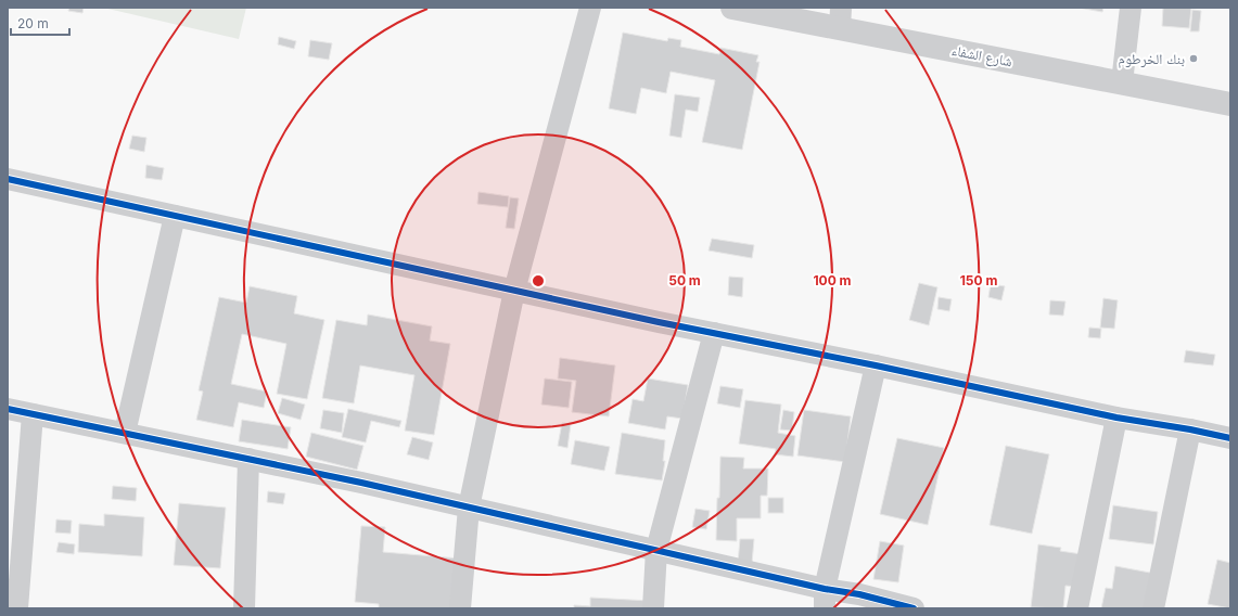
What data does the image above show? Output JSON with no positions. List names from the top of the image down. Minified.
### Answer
{"streets":{"street":["شارع الشفاء"]},"places":["بنك الخرطوم"],"scale_bar":"20 m","rings":["50 m","100 m","150 m"]}
